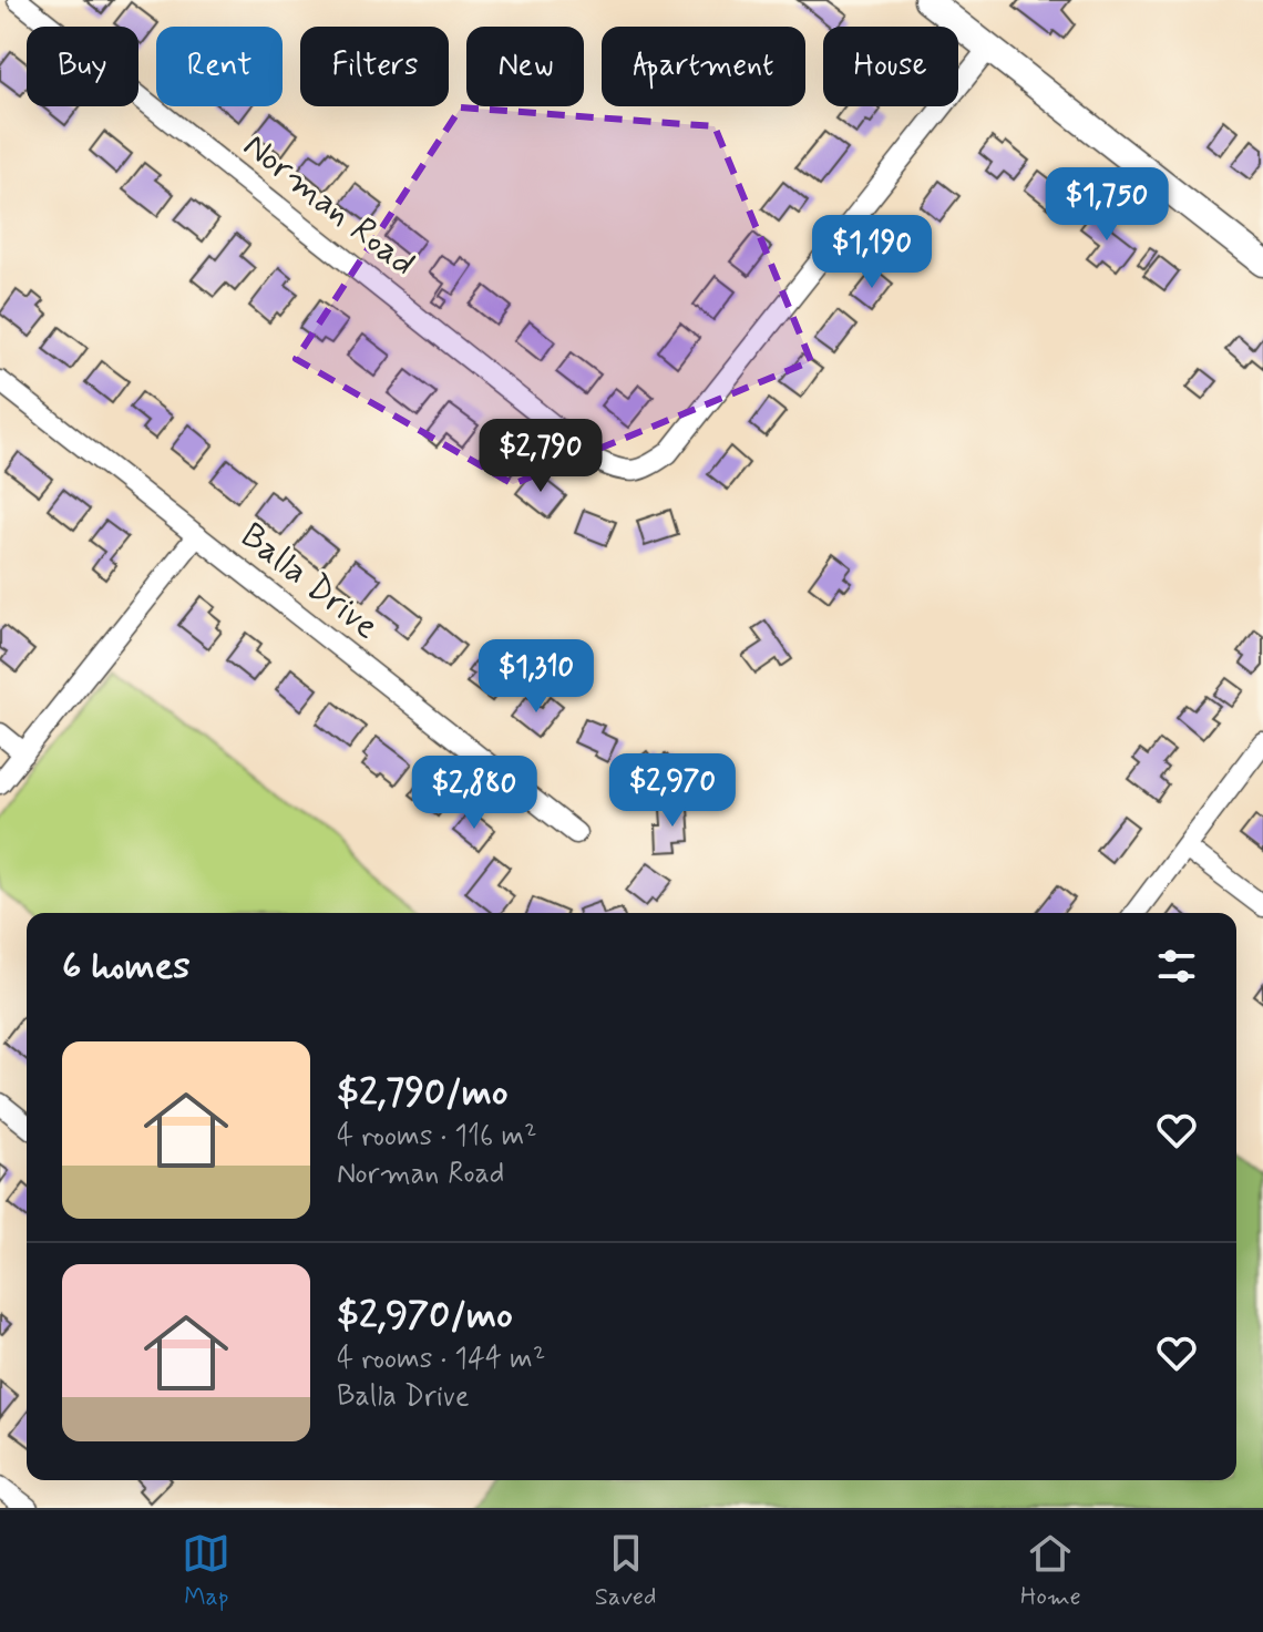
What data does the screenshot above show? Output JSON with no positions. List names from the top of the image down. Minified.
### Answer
{"streets":{"street":["Norman Road","Balla Drive"]},"page":{"chip":["Buy","Rent","Filters","New","Apartment","House"],"price":["$1,750","$1,190","$2,790","$1,310","$2,970","$2,880"],"heading":"6 homes","list":[{"name":"$2,790/mo","note":"4 rooms · 116 m² · Norman Road"},{"name":"$2,970/mo","note":"4 rooms · 144 m² · Balla Drive"}],"tabs":["Map","Saved","Home"]}}
